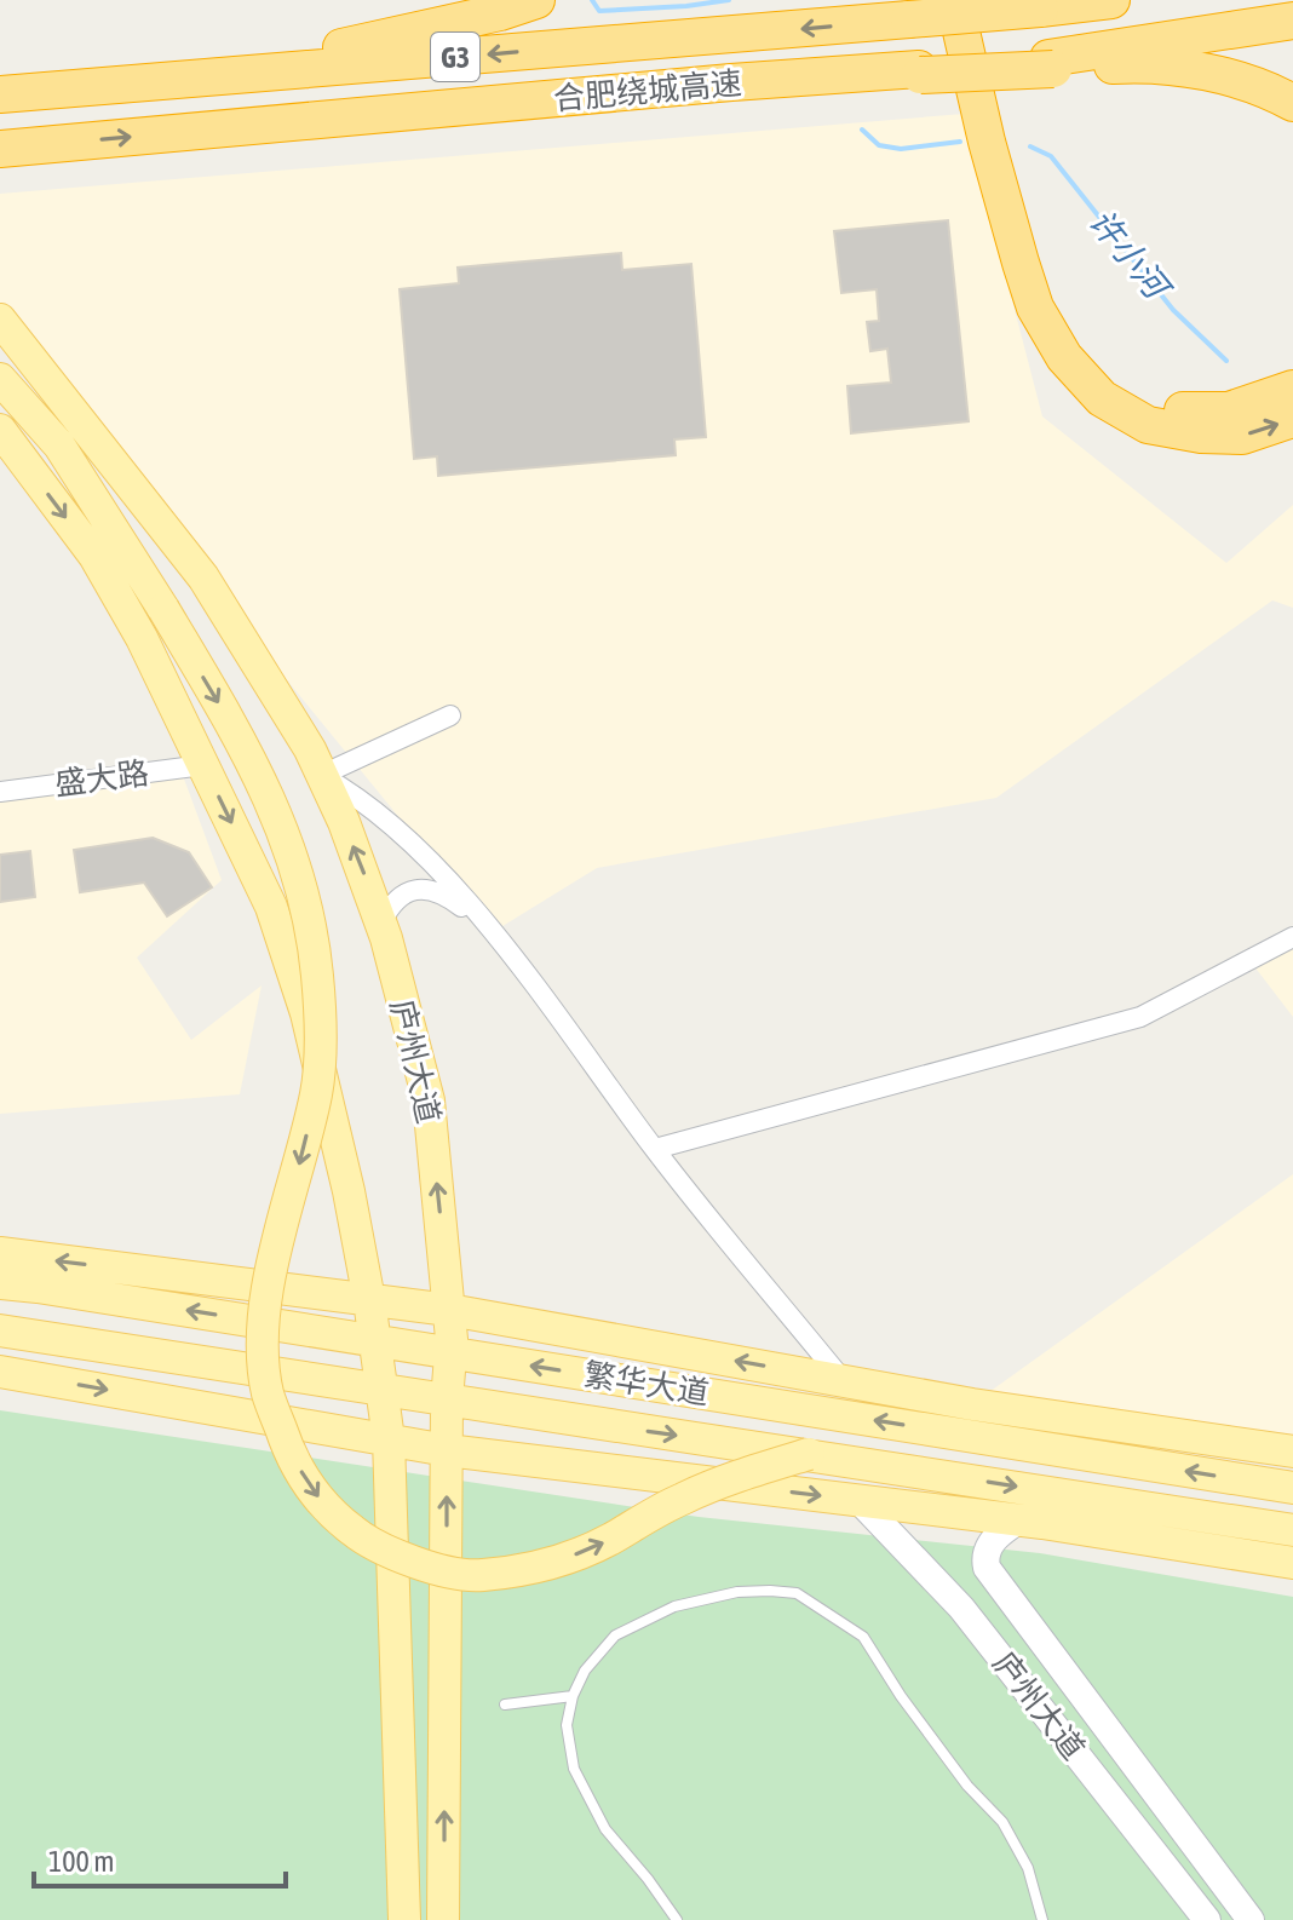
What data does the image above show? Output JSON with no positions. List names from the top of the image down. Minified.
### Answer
{"streets":{"highway":["G3","合肥绕城高速"],"main road":["庐州大道","繁华大道"],"street":["盛大路"]},"crossings":[["庐州大道","繁华大道"]],"water":["许小河"],"scale_bar":"100 m"}
